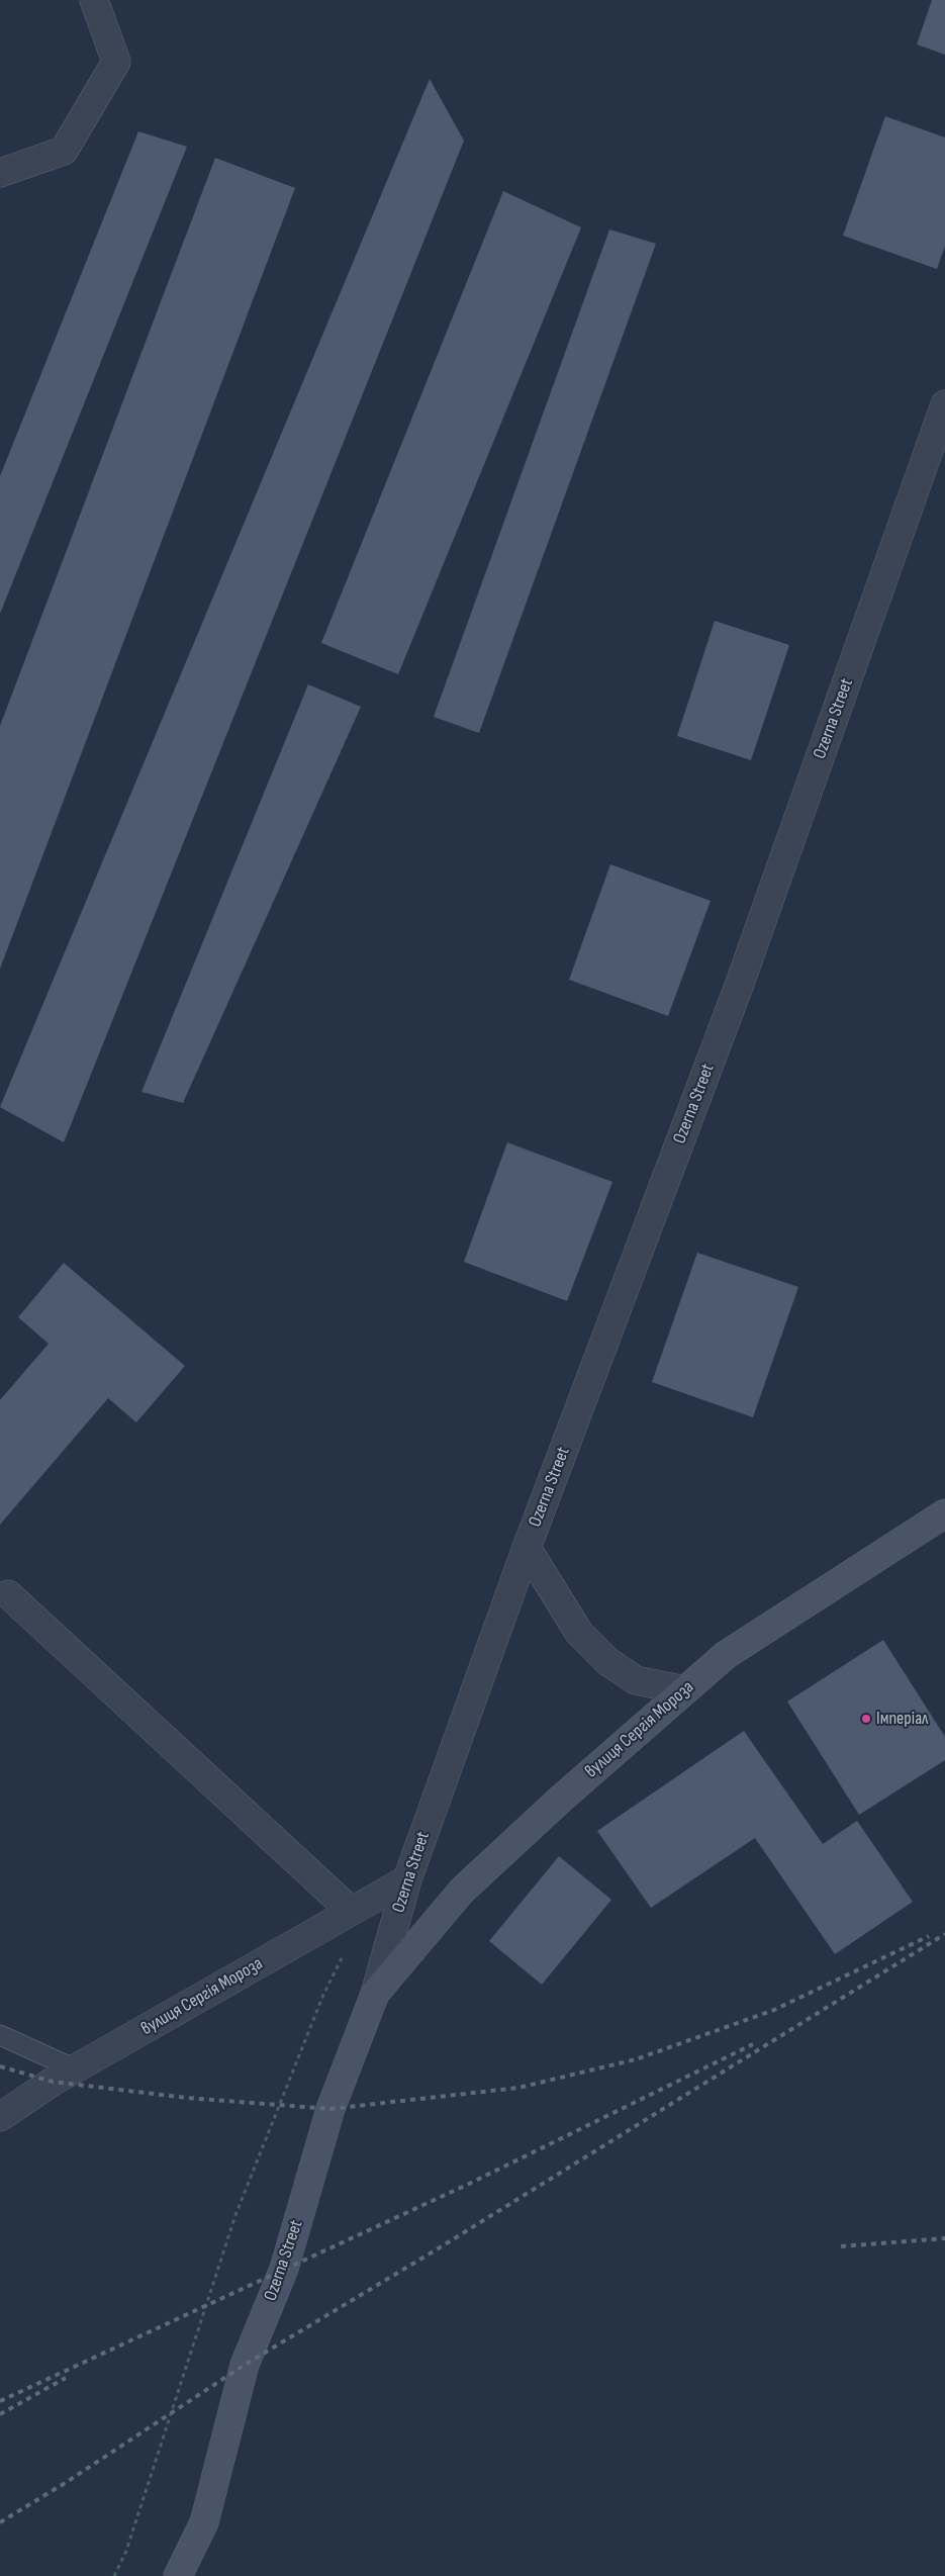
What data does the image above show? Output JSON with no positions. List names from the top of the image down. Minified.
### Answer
{"streets":{"main road":["Ozerna Street","вулиця Сергія Мороза"]},"crossings":[["Ozerna Street","вулиця Сергія Мороза"]],"places":["Імперіал"]}
